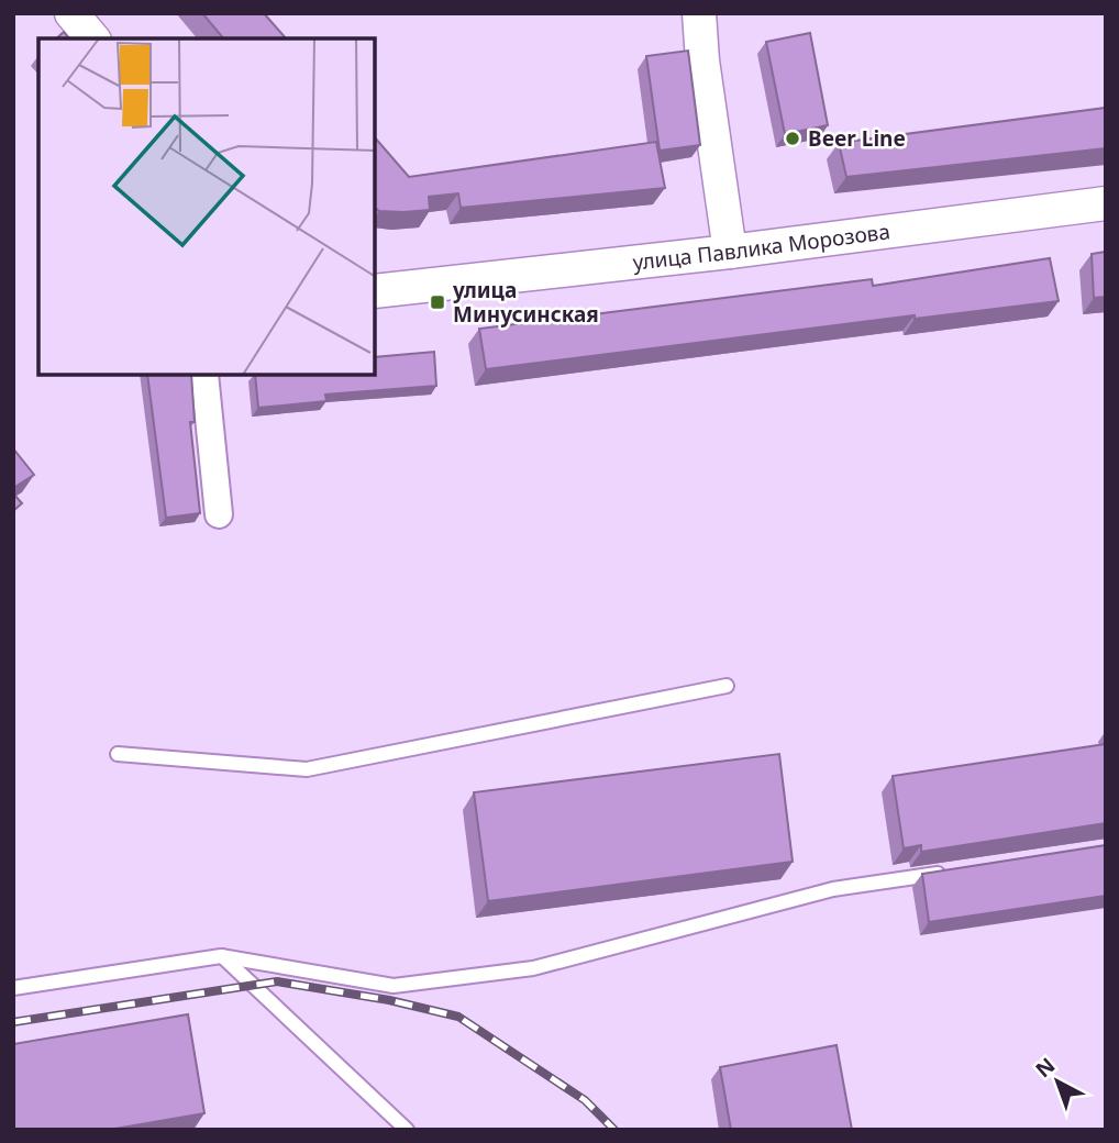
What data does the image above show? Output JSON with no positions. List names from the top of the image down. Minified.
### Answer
{"streets":{"street":["улица Павлика Морозова"]},"places":{"other":["Beer Line"],"transit":["улица Минусинская"]},"north":"top left"}
